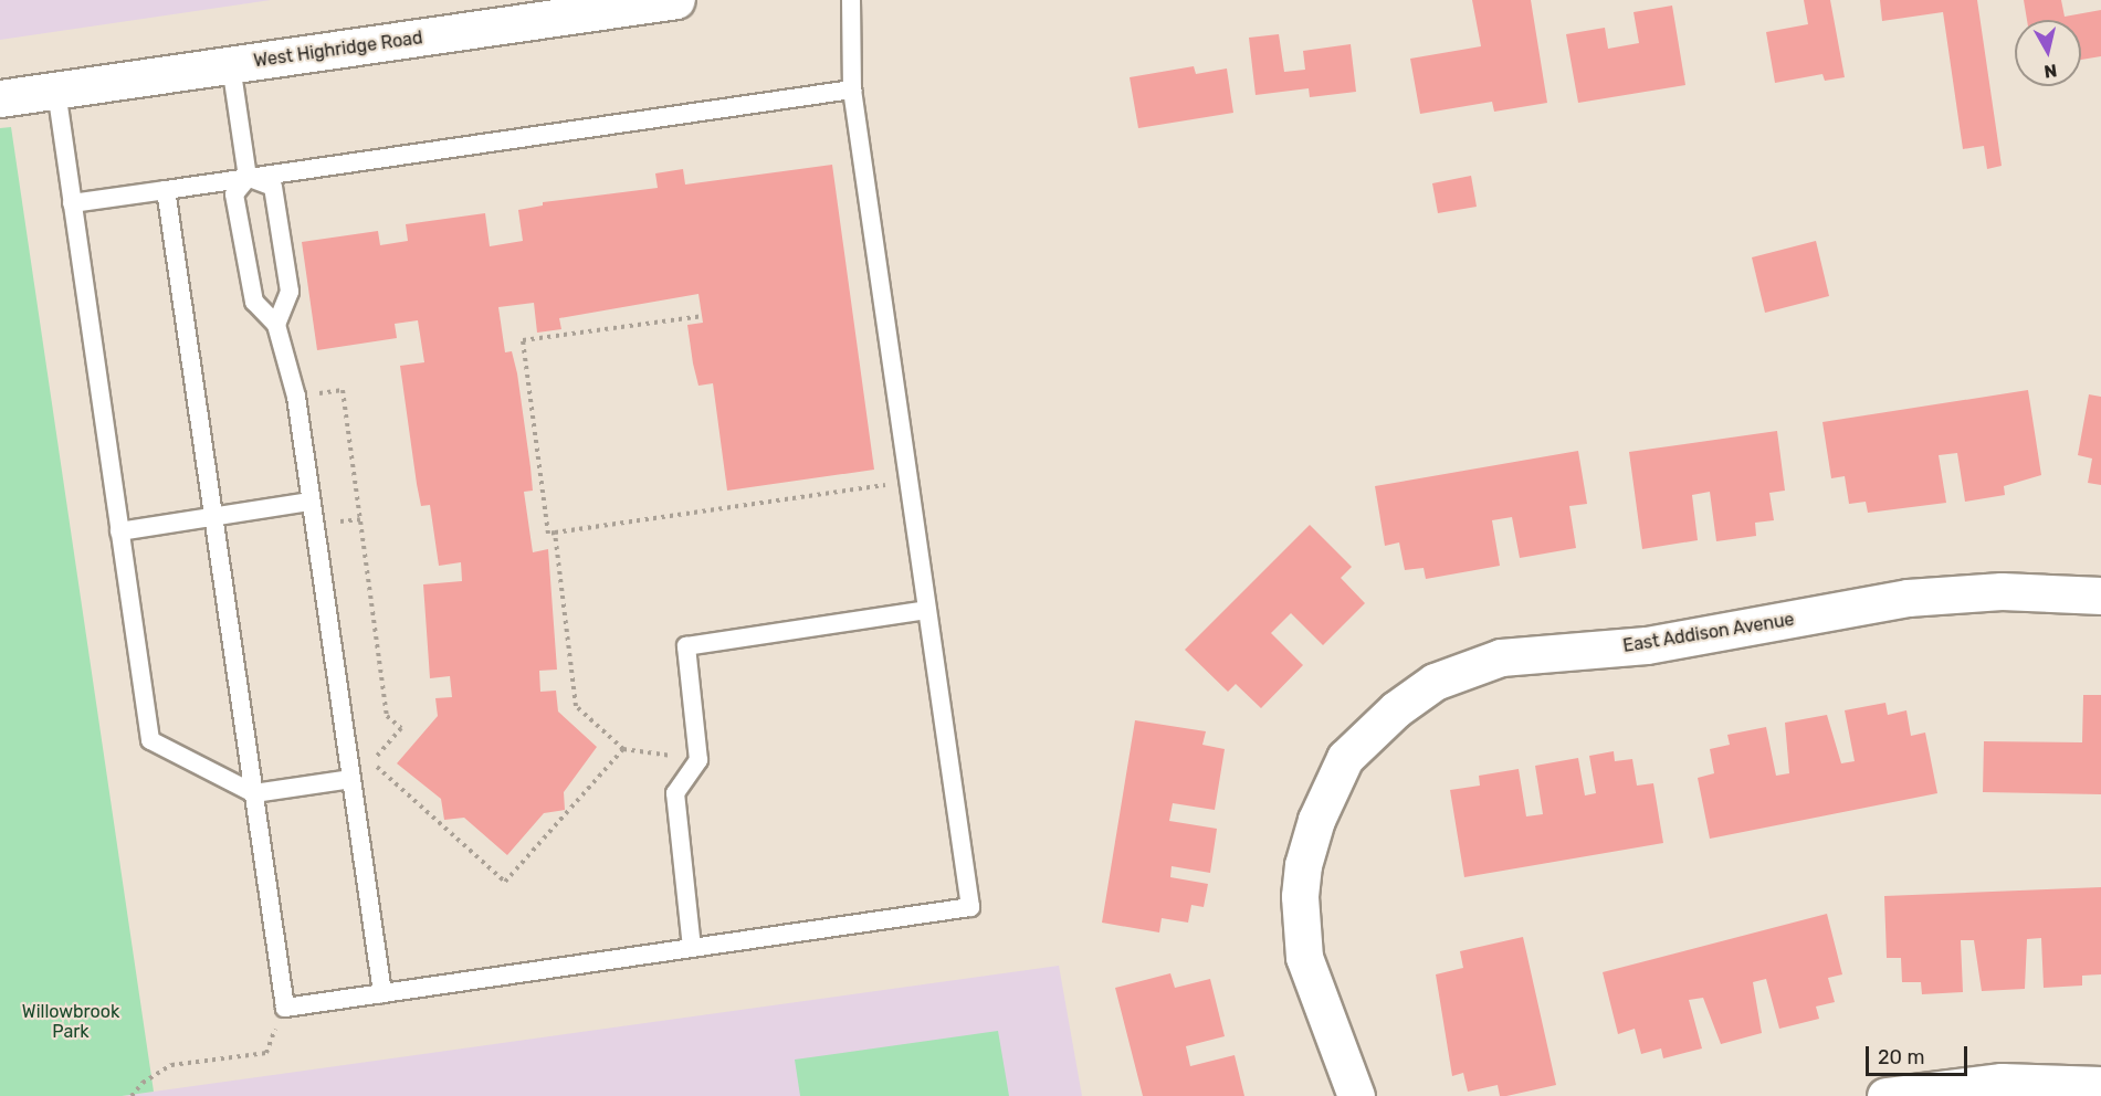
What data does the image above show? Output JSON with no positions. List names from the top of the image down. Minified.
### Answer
{"streets":{"street":["West Highridge Road","East Addison Avenue"]},"parks":["Willowbrook Park"],"scale_bar":"20 m","north":"bottom"}
